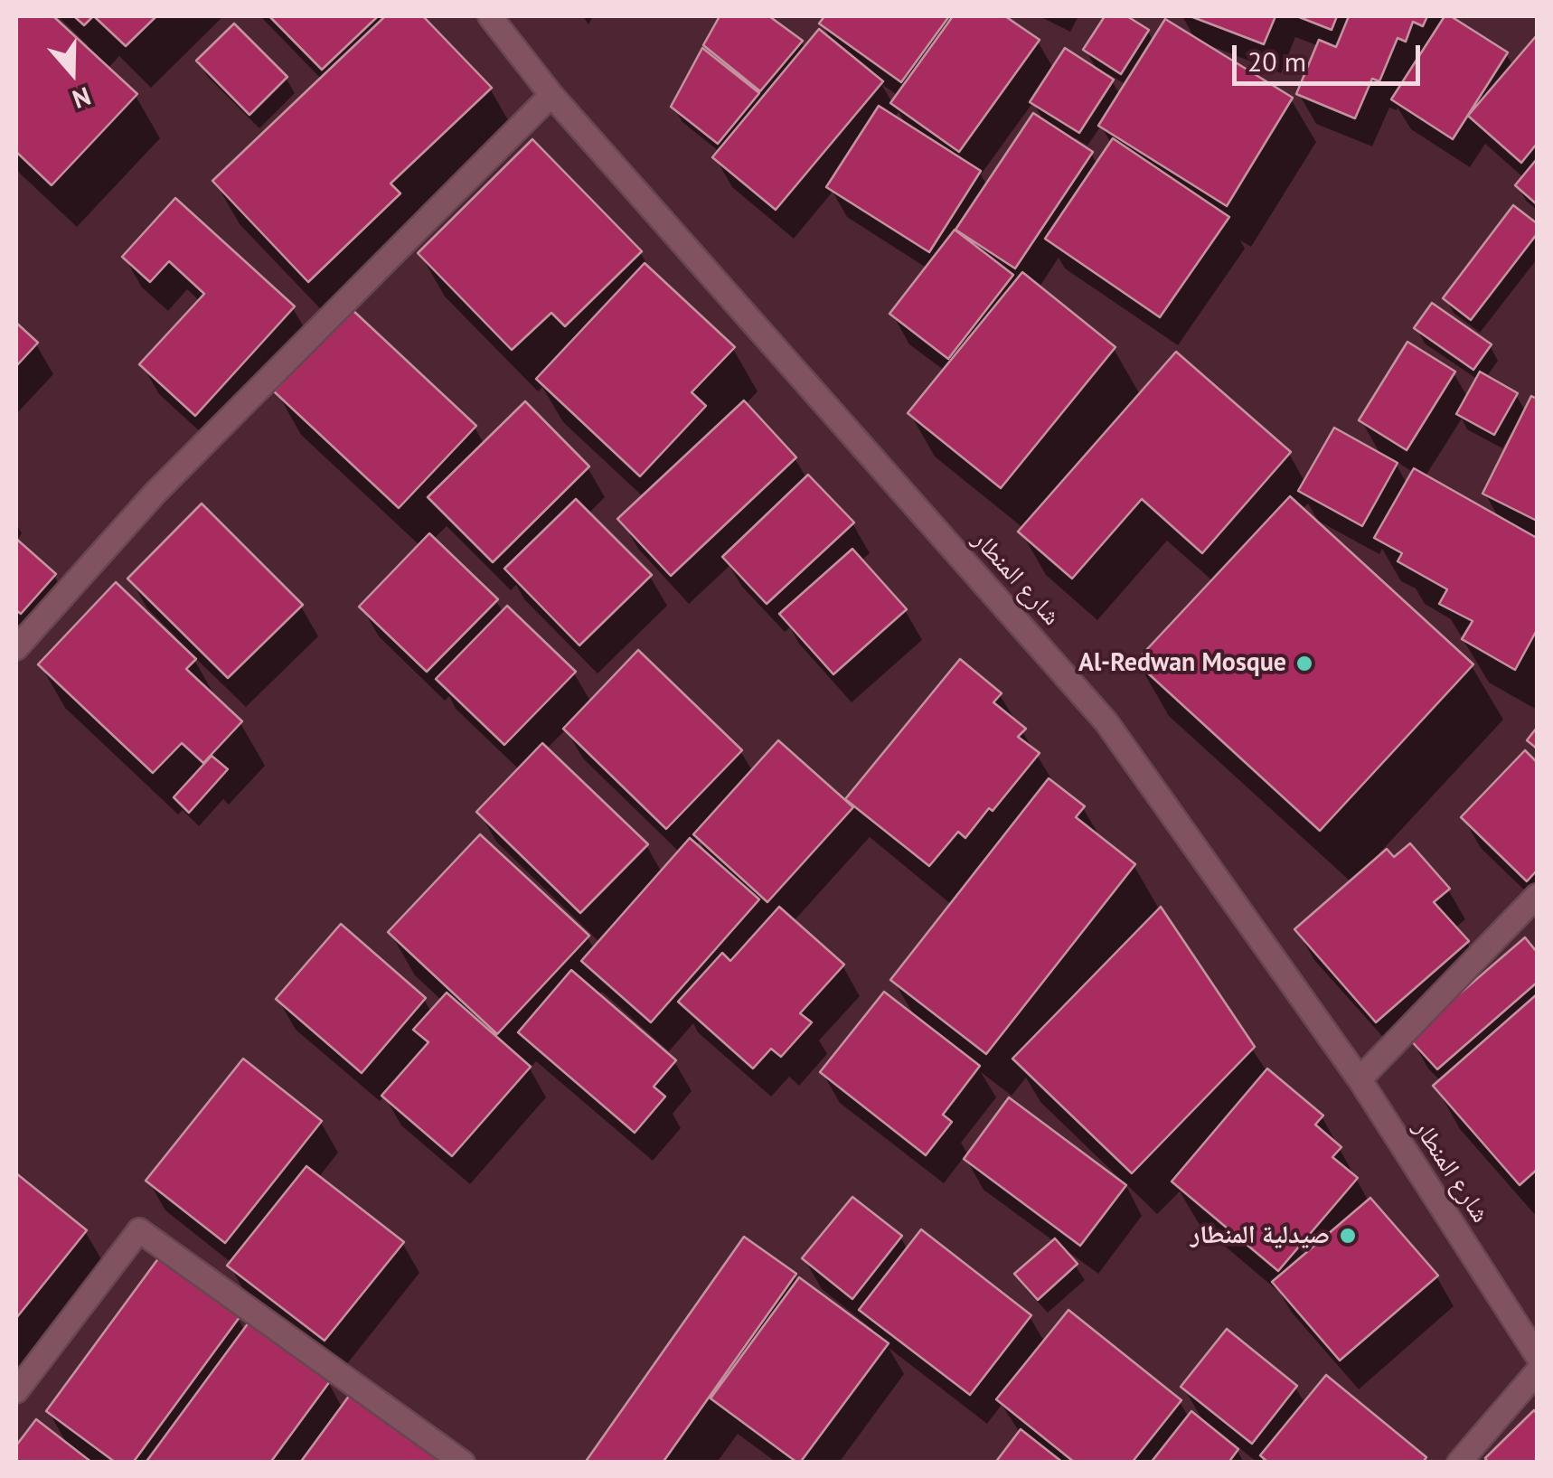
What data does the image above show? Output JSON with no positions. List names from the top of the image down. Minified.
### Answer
{"streets":{"street":["شارع المنطار"]},"places":["Al-Redwan Mosque","صيدلية المنطار"],"scale_bar":"20 m","north":"bottom"}
